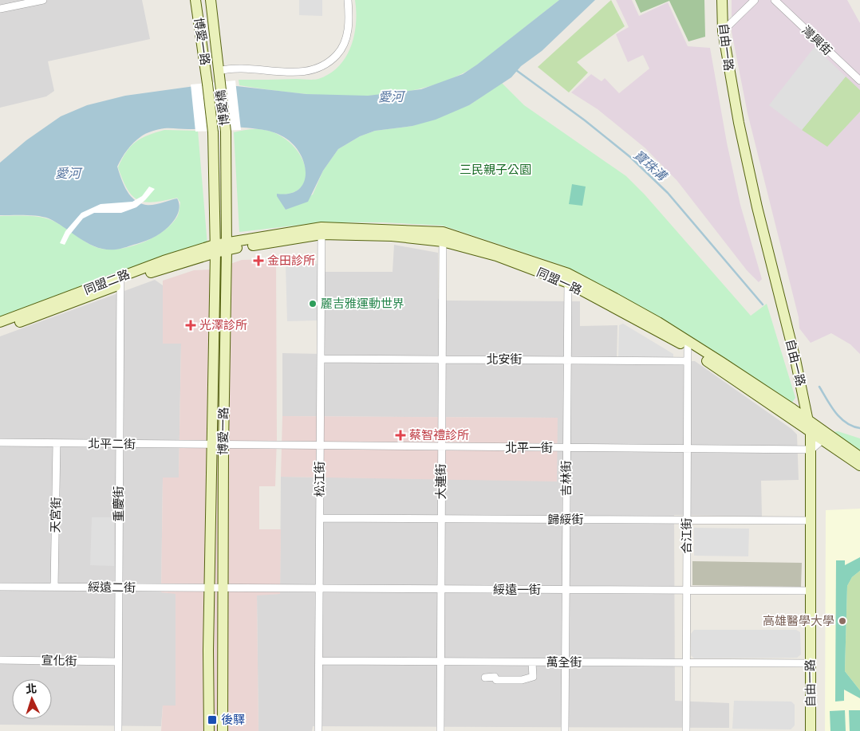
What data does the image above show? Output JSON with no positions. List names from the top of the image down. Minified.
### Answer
{"streets":{"street":["灣興街","博愛一路","自由一路","博愛橋","同盟一路","同盟二路","北安街","北平二街","北平一街","吉林街","松江街","大連街","重慶街","天宮街","歸綏街","合江街","綏遠二街","綏遠一街","宣化街","萬全街"]},"crossings":[["博愛一路","博愛橋"],["博愛一路","同盟一路"],["博愛一路","同盟二路"],["博愛一路","北平二街"],["博愛一路","北平一街"],["博愛一路","綏遠二街"],["博愛一路","綏遠一街"],["自由一路","同盟一路"],["自由一路","北平一街"],["自由一路","歸綏街"],["自由一路","綏遠一街"],["自由一路","萬全街"],["同盟一路","同盟二路"],["同盟一路","吉林街"],["同盟一路","松江街"],["同盟一路","大連街"],["同盟一路","合江街"],["同盟二路","重慶街"],["北安街","吉林街"],["北安街","松江街"],["北安街","大連街"],["北安街","合江街"],["北平二街","北平一街"],["北平二街","重慶街"],["北平二街","天宮街"],["北平一街","吉林街"],["北平一街","松江街"],["北平一街","大連街"],["北平一街","合江街"],["吉林街","歸綏街"],["吉林街","綏遠一街"],["吉林街","萬全街"],["松江街","歸綏街"],["松江街","綏遠一街"],["松江街","萬全街"],["大連街","歸綏街"],["大連街","綏遠一街"],["大連街","萬全街"],["重慶街","綏遠二街"],["重慶街","宣化街"],["天宮街","綏遠二街"],["歸綏街","合江街"],["合江街","綏遠一街"],["合江街","萬全街"],["綏遠二街","綏遠一街"]],"water":["愛河","寶珠溝"],"parks":["三民親子公園"],"places":{"health":["金田診所","光澤診所","蔡智禮診所"],"other":["麗吉雅運動世界","高雄醫學大學"],"transit":["後驛"]},"north":"top"}
